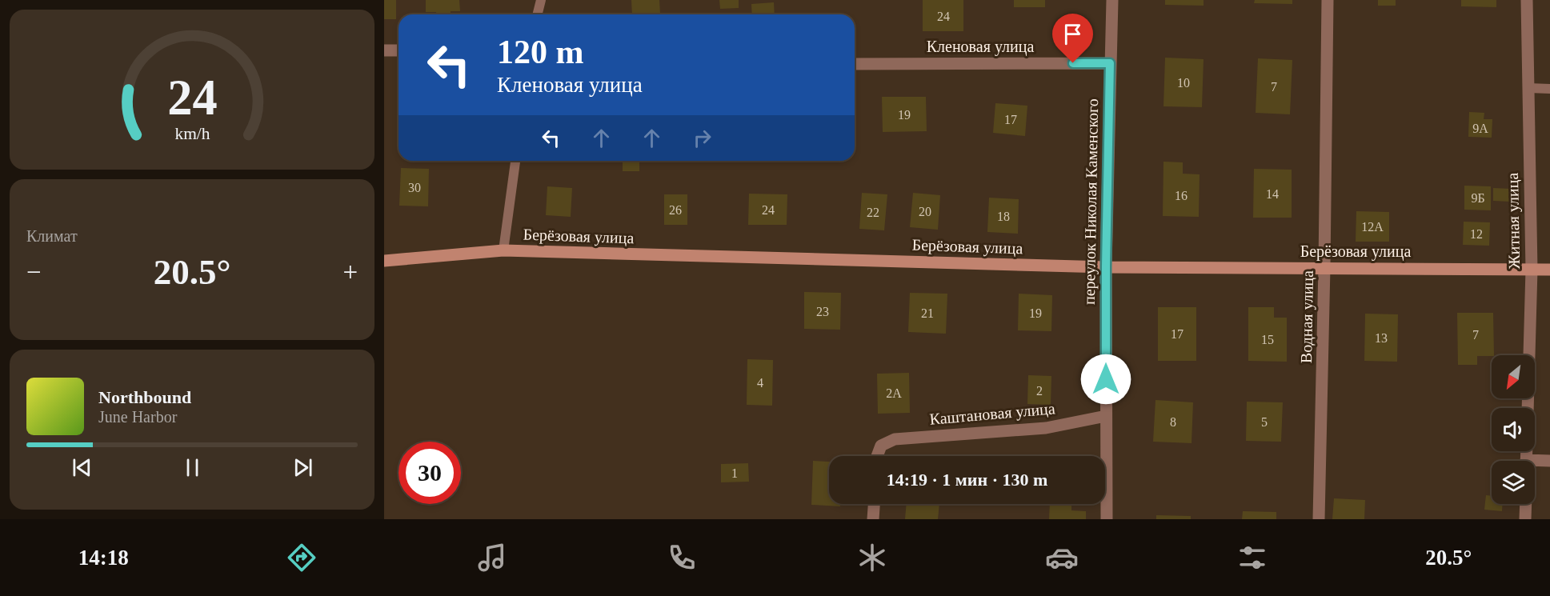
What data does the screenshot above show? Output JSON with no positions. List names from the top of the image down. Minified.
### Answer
{"streets":{"main road":["Берёзовая улица"],"street":["Кленовая улица","переулок Николая Каменского","Житная улица","Водная улица","Каштановая улица"]},"crossings":[["Кленовая улица","переулок Николая Каменского"],["переулок Николая Каменского","Берёзовая улица"],["переулок Николая Каменского","Каштановая улица"],["Житная улица","Берёзовая улица"],["Берёзовая улица","Водная улица"]],"house_numbers":["24","10","7","19","17","9А","30","14","16","9Б","26","24","20","22","18","12А","12","23","21","19","17","7","13","15","4","2","2А","8","5","1"],"north":"bottom left","page":{"turn":["120 m","Кленовая улица"],"tile":"Климат","heat":["−","20.5°","+"],"song":["Northbound","June Harbor"],"limit":"30","trip":"14:19 · 1 мин · 130 m","tabs":["14:18","20.5°"],"gauge":["24","km/h"]}}
